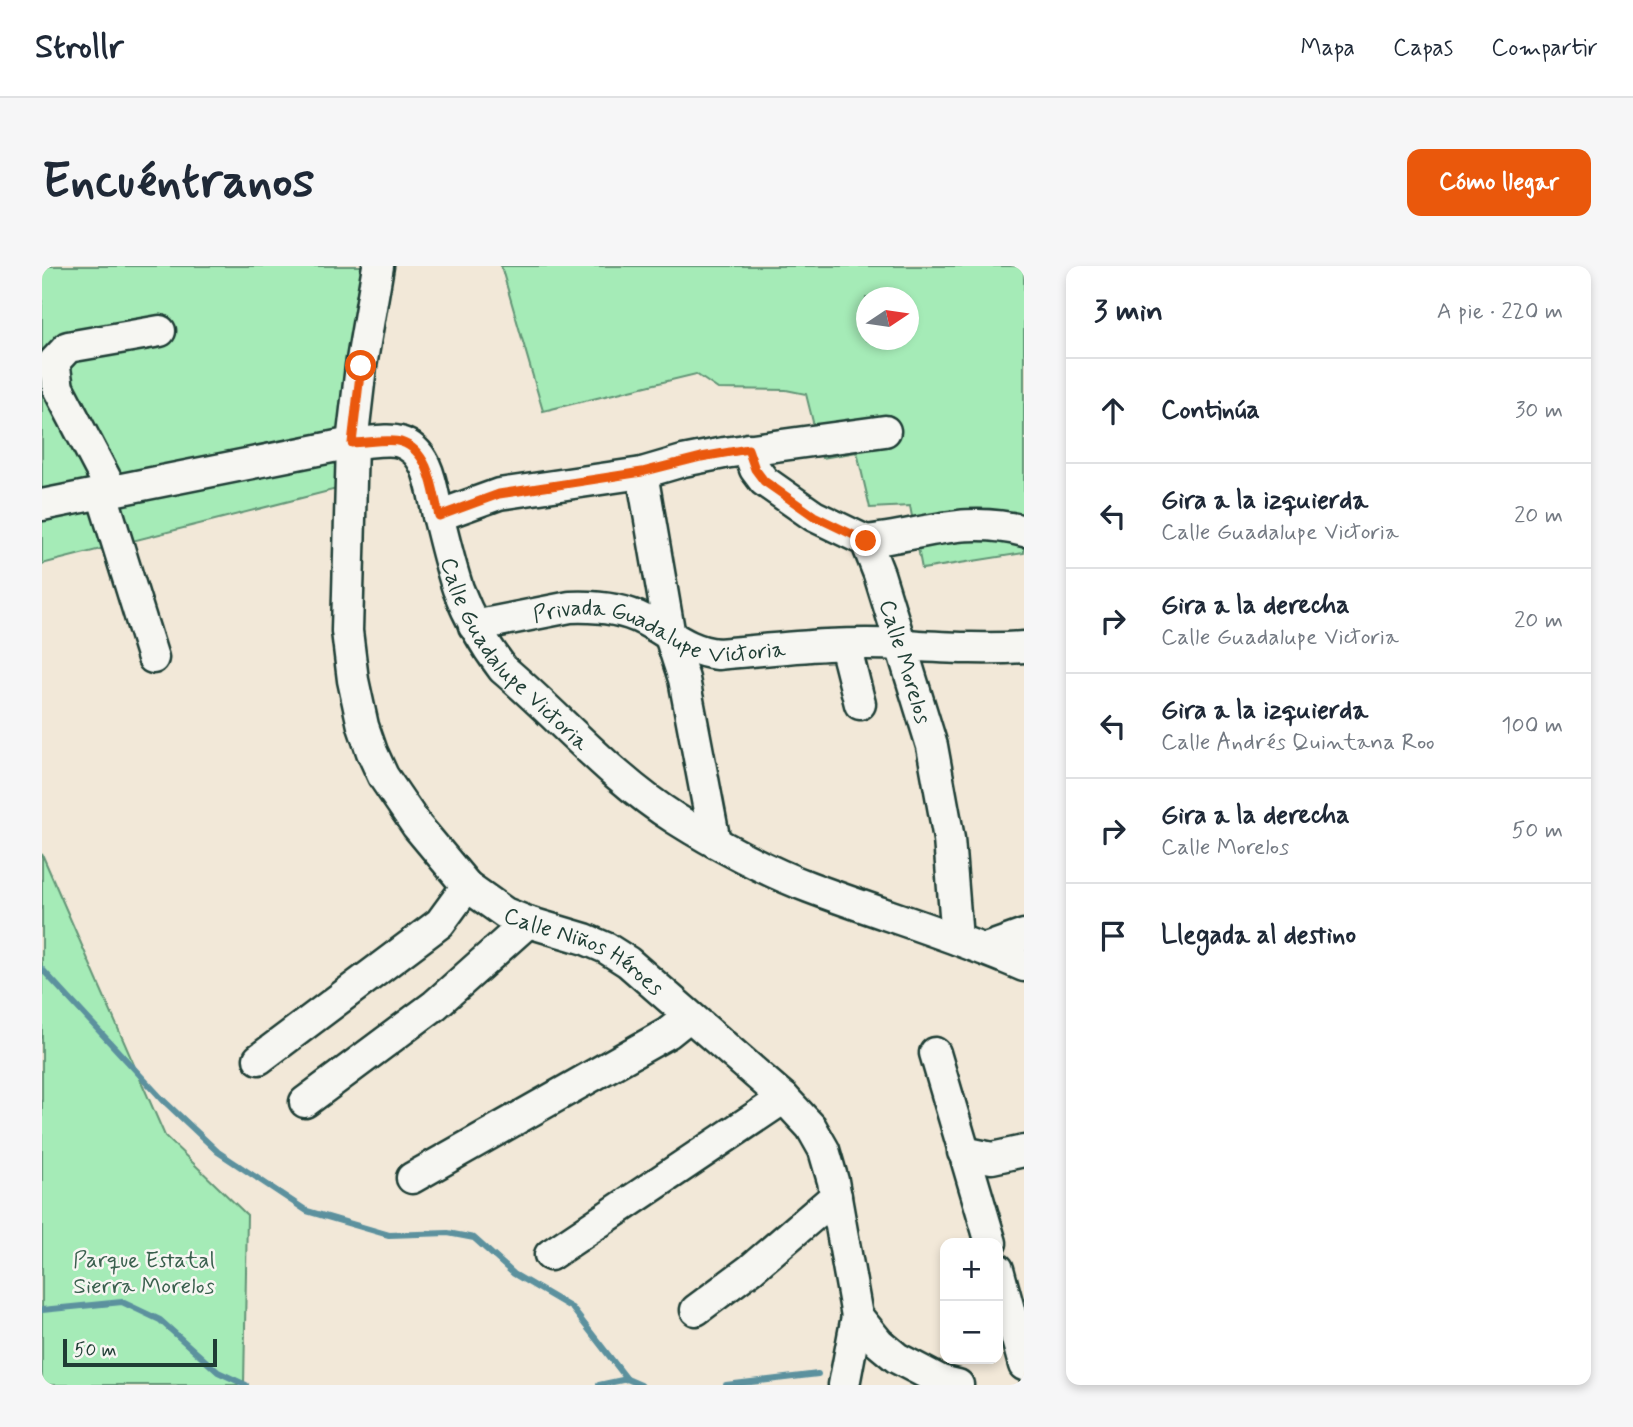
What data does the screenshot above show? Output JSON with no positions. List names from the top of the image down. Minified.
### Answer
{"streets":{"street":["Privada Guadalupe Victoria","Calle Guadalupe Victoria","Calle Morelos","Calle Niños Héroes"]},"crossings":[["Privada Guadalupe Victoria","Calle Guadalupe Victoria"],["Privada Guadalupe Victoria","Calle Morelos"],["Calle Guadalupe Victoria","Calle Morelos"],["Calle Guadalupe Victoria","Calle Niños Héroes"]],"parks":["Parque Estatal Sierra Morelos"],"scale_bar":"50 m","north":"right","page":{"header":"Strollr","nav":["Mapa","Capas","Compartir"],"buttons":"Cómo llegar","title":"Encuéntranos","heading":["3 min","A pie · 220 m"],"list":[["Continúa","30 m"],["Gira a la izquierda","Calle Guadalupe Victoria","20 m"],["Gira a la derecha","Calle Guadalupe Victoria","20 m"],["Gira a la izquierda","Calle Andrés Quintana Roo","100 m"],["Gira a la derecha","Calle Morelos","50 m"],"Llegada al destino"],"map_buttons":["+","−"],"scale":"50 m"}}
